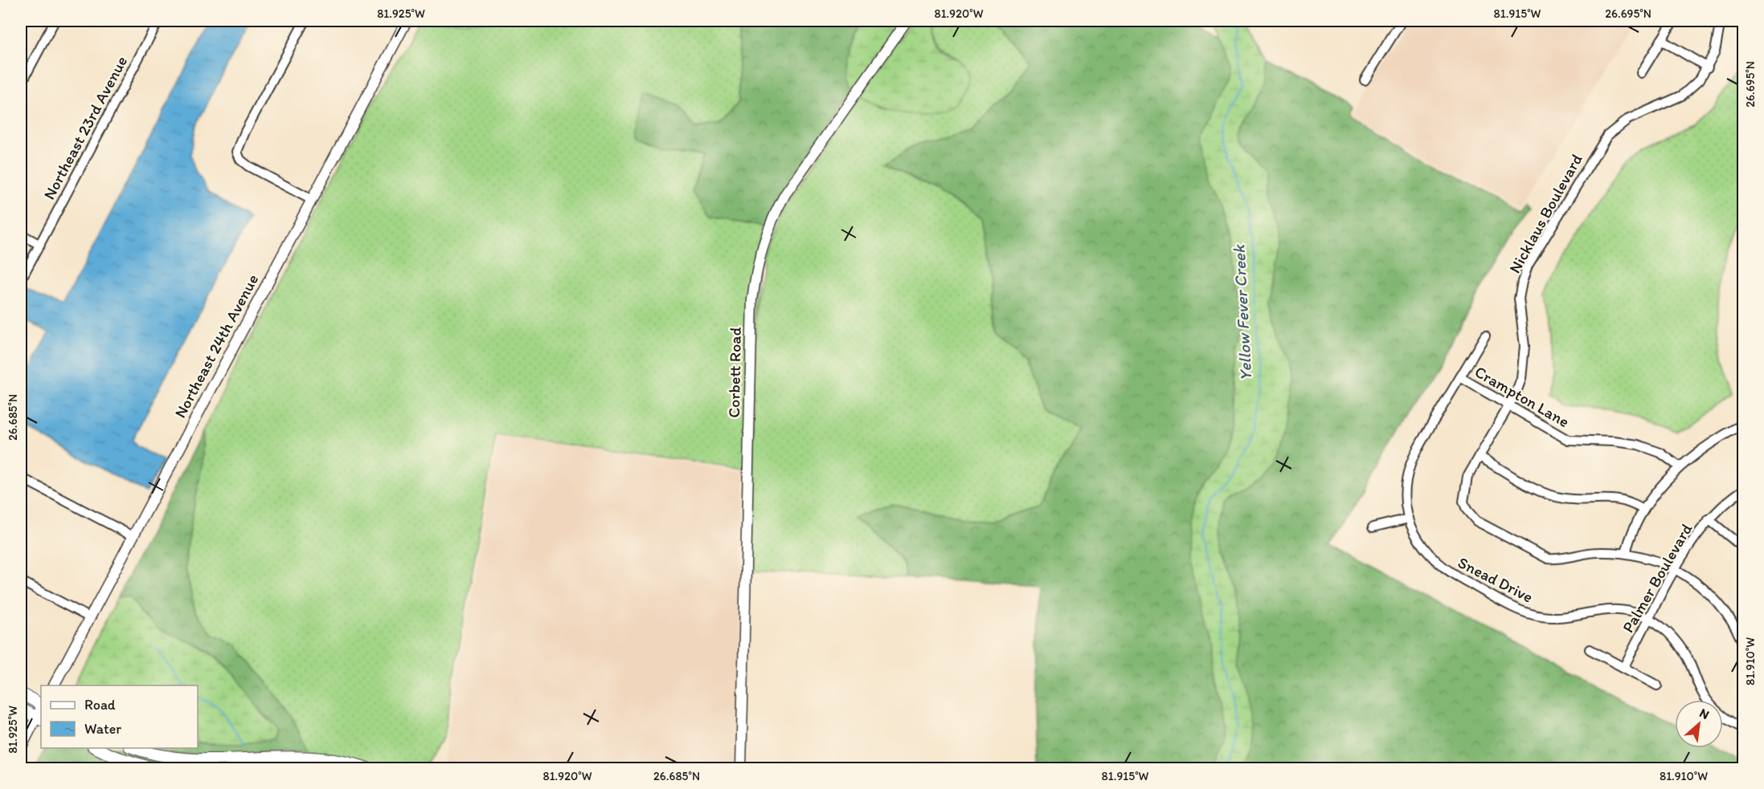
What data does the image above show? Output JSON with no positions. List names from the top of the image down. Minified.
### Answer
{"streets":{"street":["Northeast 23rd Avenue","Nicklaus Boulevard","Northeast 24th Avenue","Corbett Road","Crampton Lane","Palmer Boulevard","Snead Drive"]},"crossings":[["Nicklaus Boulevard","Crampton Lane"],["Nicklaus Boulevard","Palmer Boulevard"],["Crampton Lane","Snead Drive"],["Palmer Boulevard","Snead Drive"]],"water":["Yellow Fever Creek"],"legend":["Road","Water"],"north":"top right","coordinates":["81.925°W","81.920°W","81.915°W","26.695°N","26.685°N","81.910°W"]}
